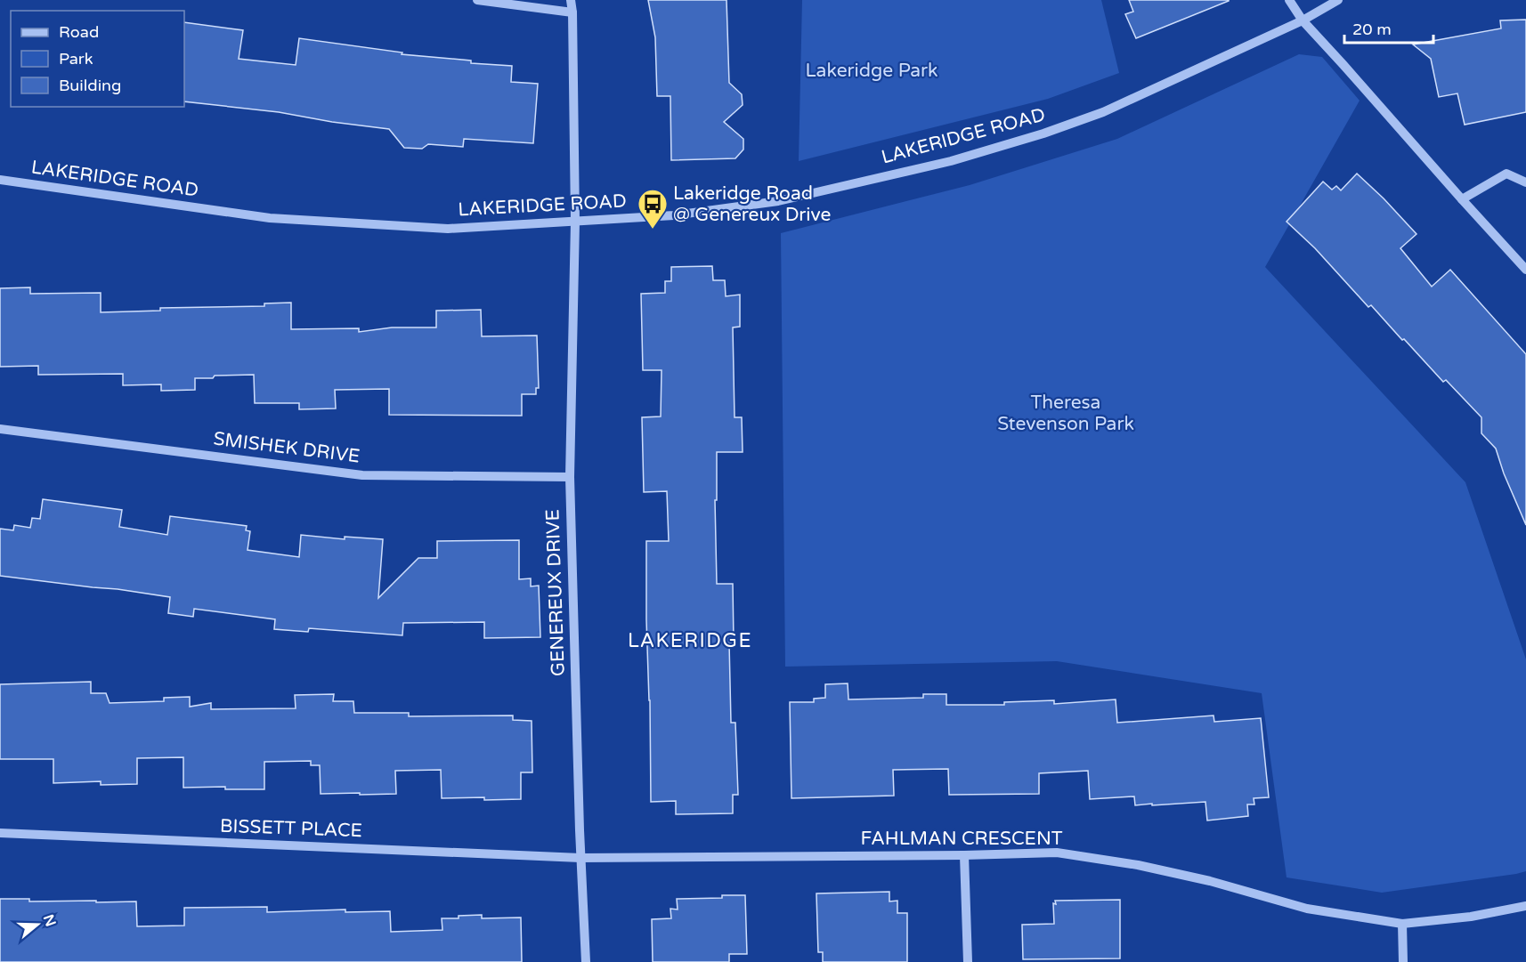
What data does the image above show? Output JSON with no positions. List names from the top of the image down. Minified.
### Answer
{"streets":{"street":["LAKERIDGE ROAD","SMISHEK DRIVE","GENEREUX DRIVE","BISSETT PLACE","FAHLMAN CRESCENT"]},"crossings":[["LAKERIDGE ROAD","GENEREUX DRIVE"],["SMISHEK DRIVE","GENEREUX DRIVE"],["GENEREUX DRIVE","BISSETT PLACE"],["GENEREUX DRIVE","FAHLMAN CRESCENT"],["BISSETT PLACE","FAHLMAN CRESCENT"]],"districts":["LAKERIDGE"],"parks":["Lakeridge Park","Theresa Stevenson Park"],"places":{"bus stop":["Lakeridge Road @ Genereux Drive"]},"legend":["Road","Park","Building"],"scale_bar":"20 m","north":"right"}
